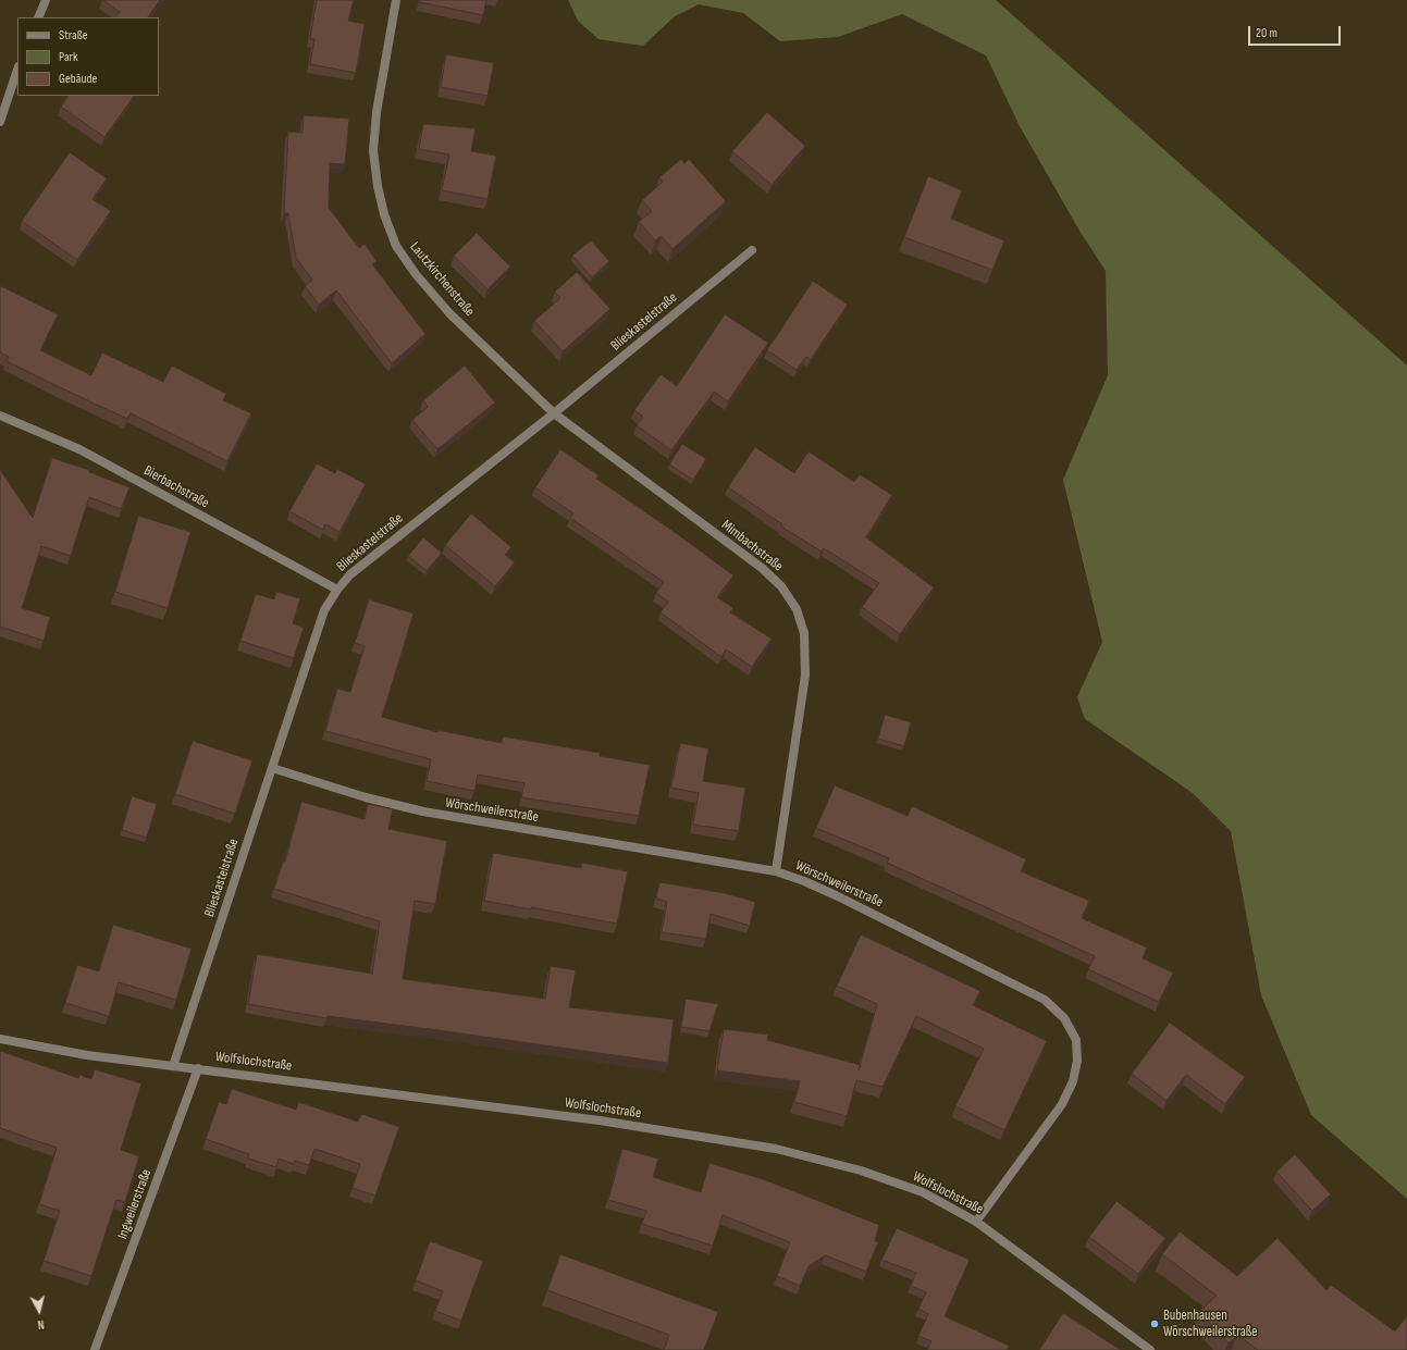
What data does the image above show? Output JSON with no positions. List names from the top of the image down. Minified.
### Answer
{"streets":{"street":["Lautzkirchenstraße","Blieskastelstraße","Bierbachstraße","Mimbachstraße","Wörschweilerstraße","Wolfslochstraße","Ingweilerstraße"]},"crossings":[["Lautzkirchenstraße","Blieskastelstraße"],["Lautzkirchenstraße","Mimbachstraße"],["Blieskastelstraße","Bierbachstraße"],["Blieskastelstraße","Mimbachstraße"],["Blieskastelstraße","Wörschweilerstraße"],["Blieskastelstraße","Wolfslochstraße"],["Mimbachstraße","Wörschweilerstraße"],["Wörschweilerstraße","Wolfslochstraße"],["Wolfslochstraße","Ingweilerstraße"]],"places":["Bubenhausen Wörschweilerstraße"],"legend":["Straße","Park","Gebäude"],"scale_bar":"20 m","north":"bottom"}
